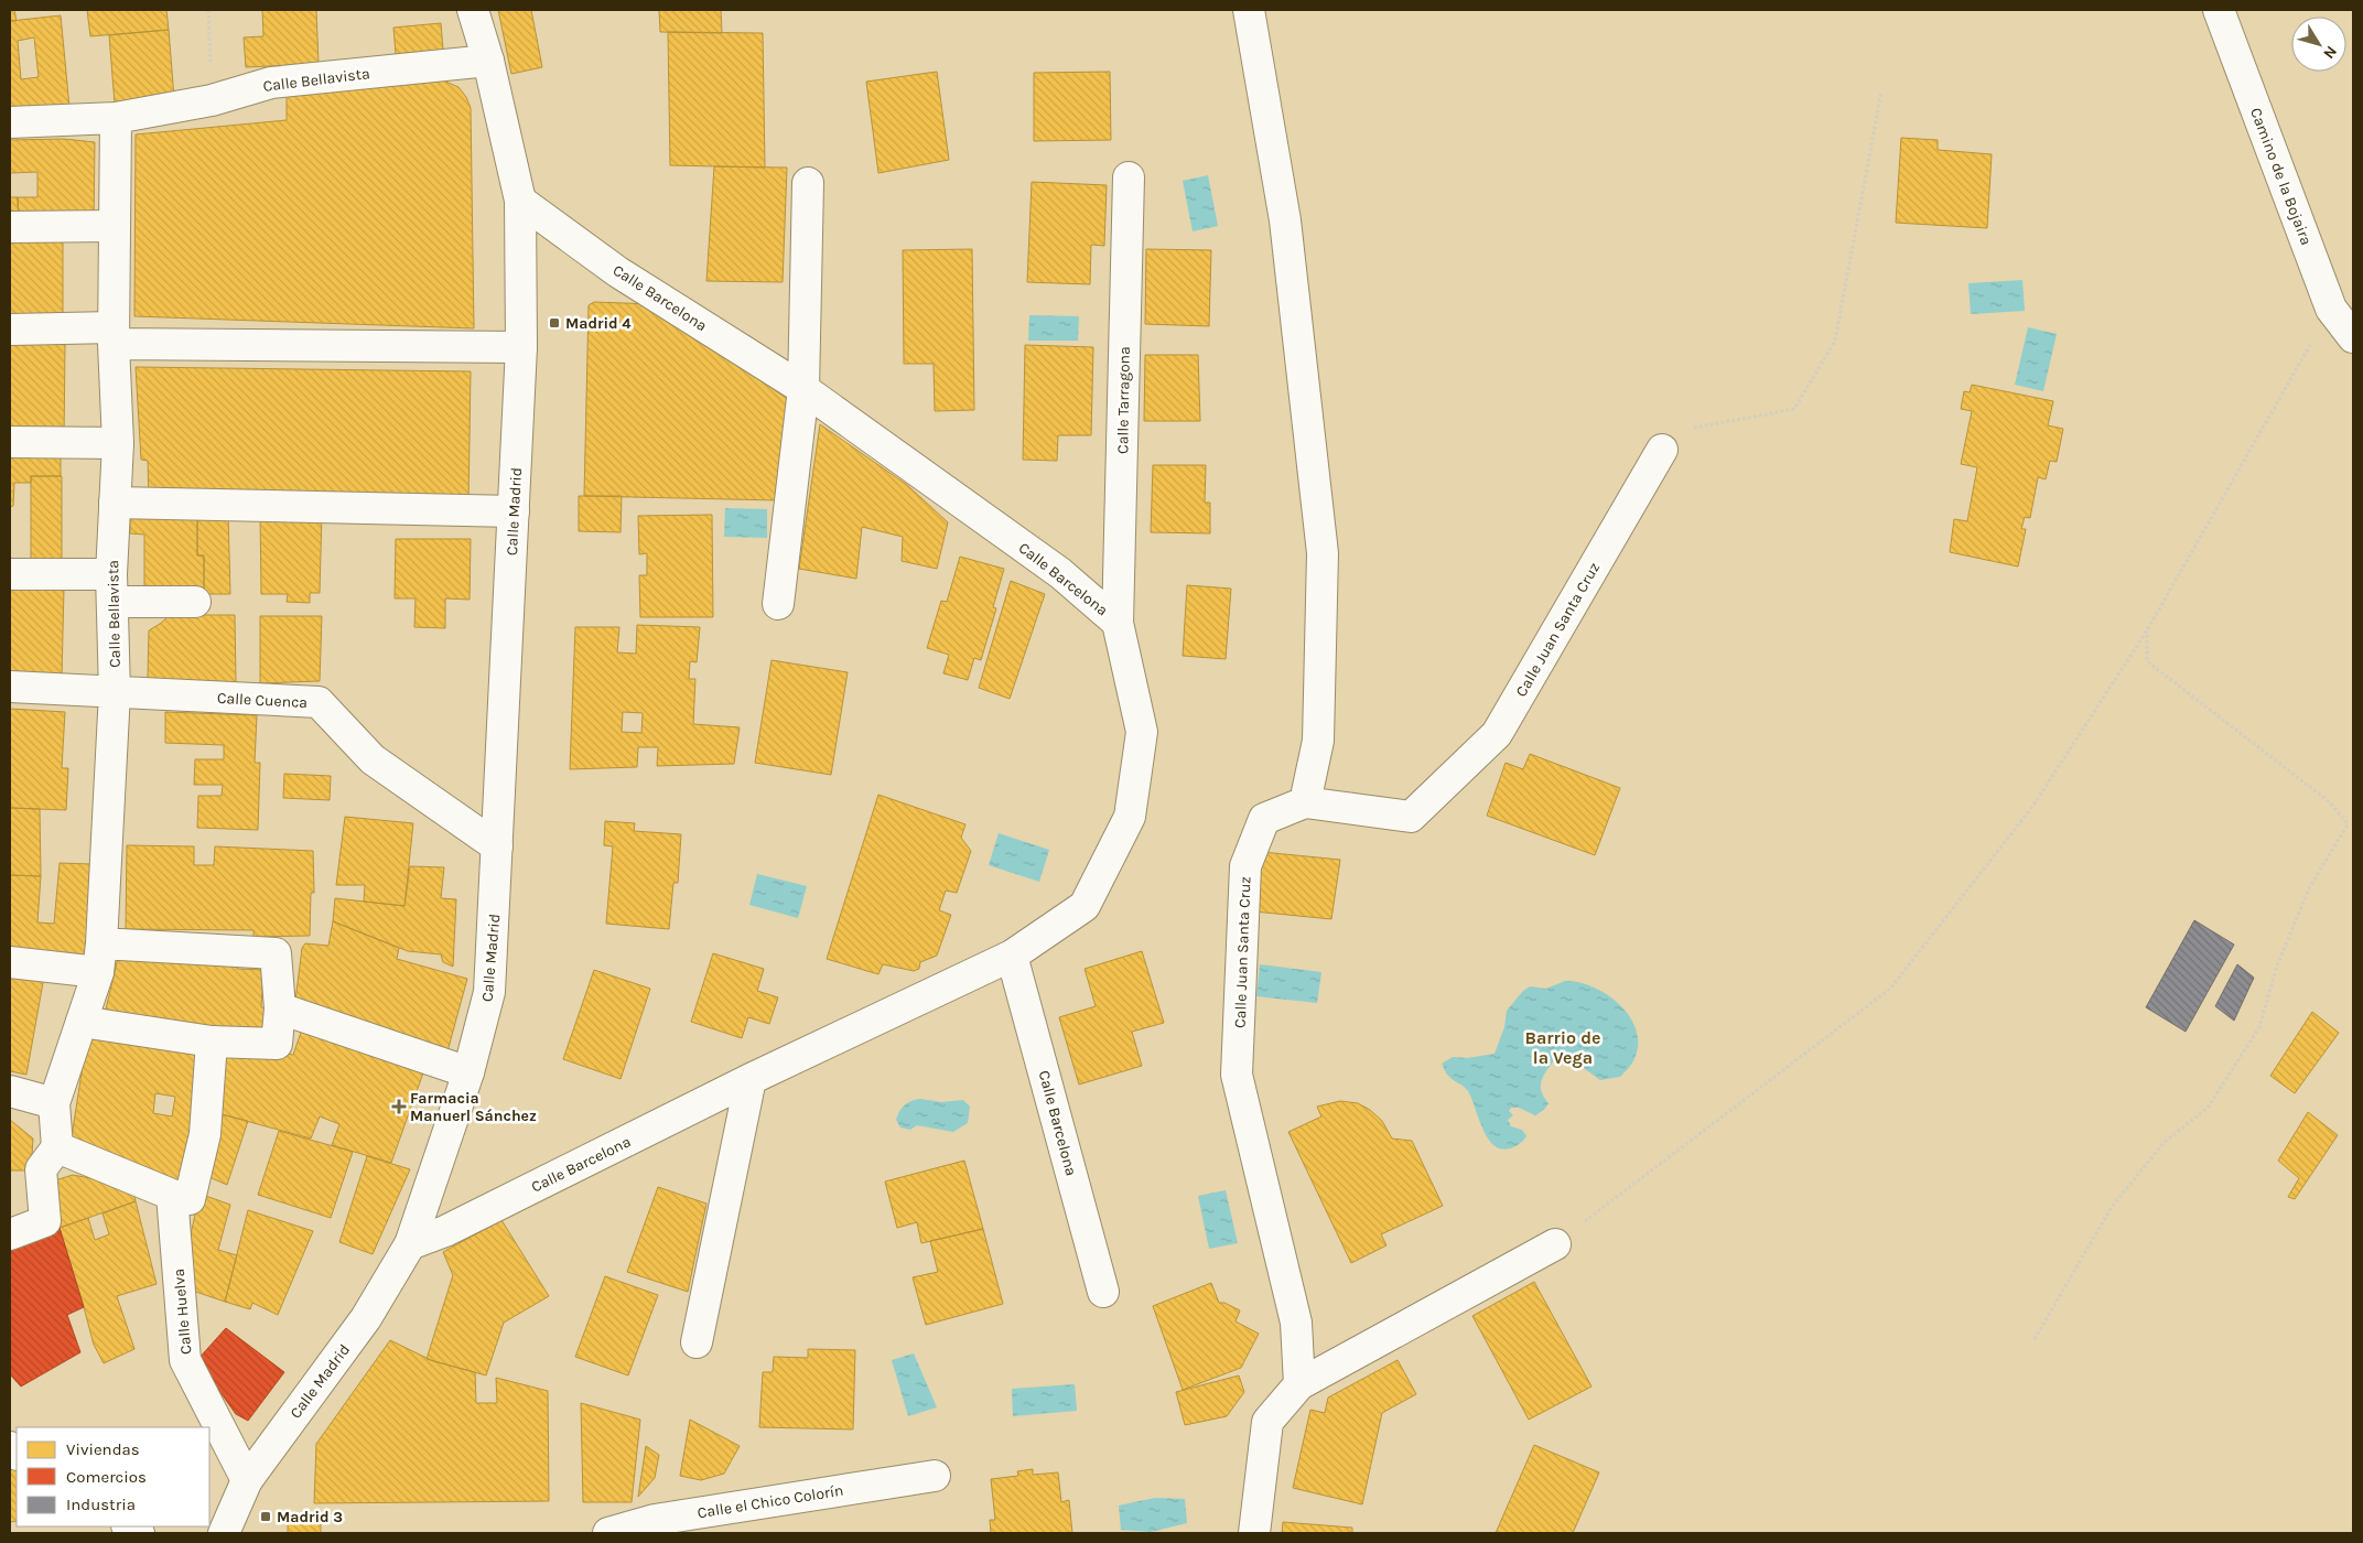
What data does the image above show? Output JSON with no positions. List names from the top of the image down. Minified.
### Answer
{"streets":{"street":["Calle Bellavista","Camino de la Bojaira","Calle Barcelona","Calle Tarragona","Calle Madrid","Calle Juan Santa Cruz","Calle Cuenca","Calle Huelva","Calle el Chico Colorín"]},"crossings":[["Calle Bellavista","Calle Madrid"],["Calle Bellavista","Calle Cuenca"],["Calle Barcelona","Calle Tarragona"],["Calle Barcelona","Calle Madrid"],["Calle Madrid","Calle Cuenca"],["Calle Madrid","Calle Huelva"]],"districts":["Barrio de la Vega"],"places":{"transit":["Madrid 4","Madrid 3"],"health":["Farmacia Manuerl Sánchez"]},"legend":["Viviendas","Comercios","Industria"],"north":"bottom right"}
